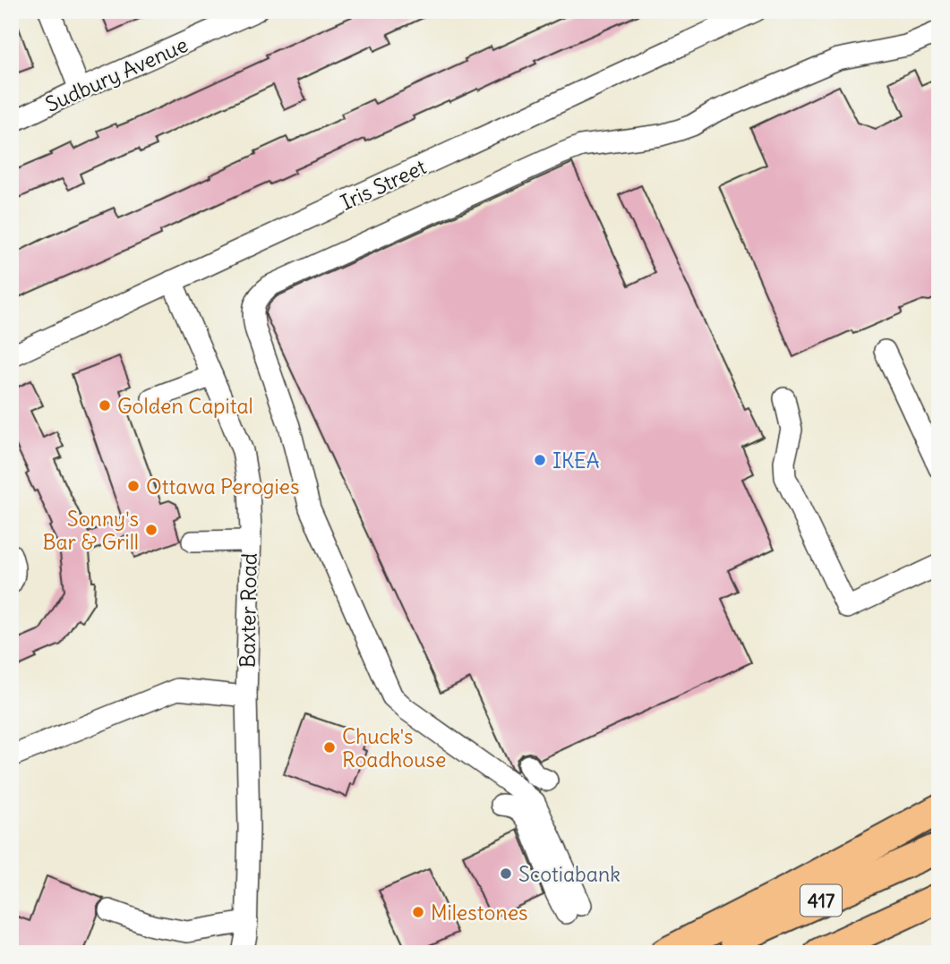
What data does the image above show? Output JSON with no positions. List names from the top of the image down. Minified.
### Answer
{"streets":{"highway":["417"],"street":["Sudbury Avenue","Iris Street","Baxter Road"]},"crossings":[["Iris Street","Baxter Road"]],"places":["Golden Capital","IKEA","Ottawa Perogies","Sonny's Bar & Grill","Chuck's Roadhouse","Scotiabank","Milestones"]}
